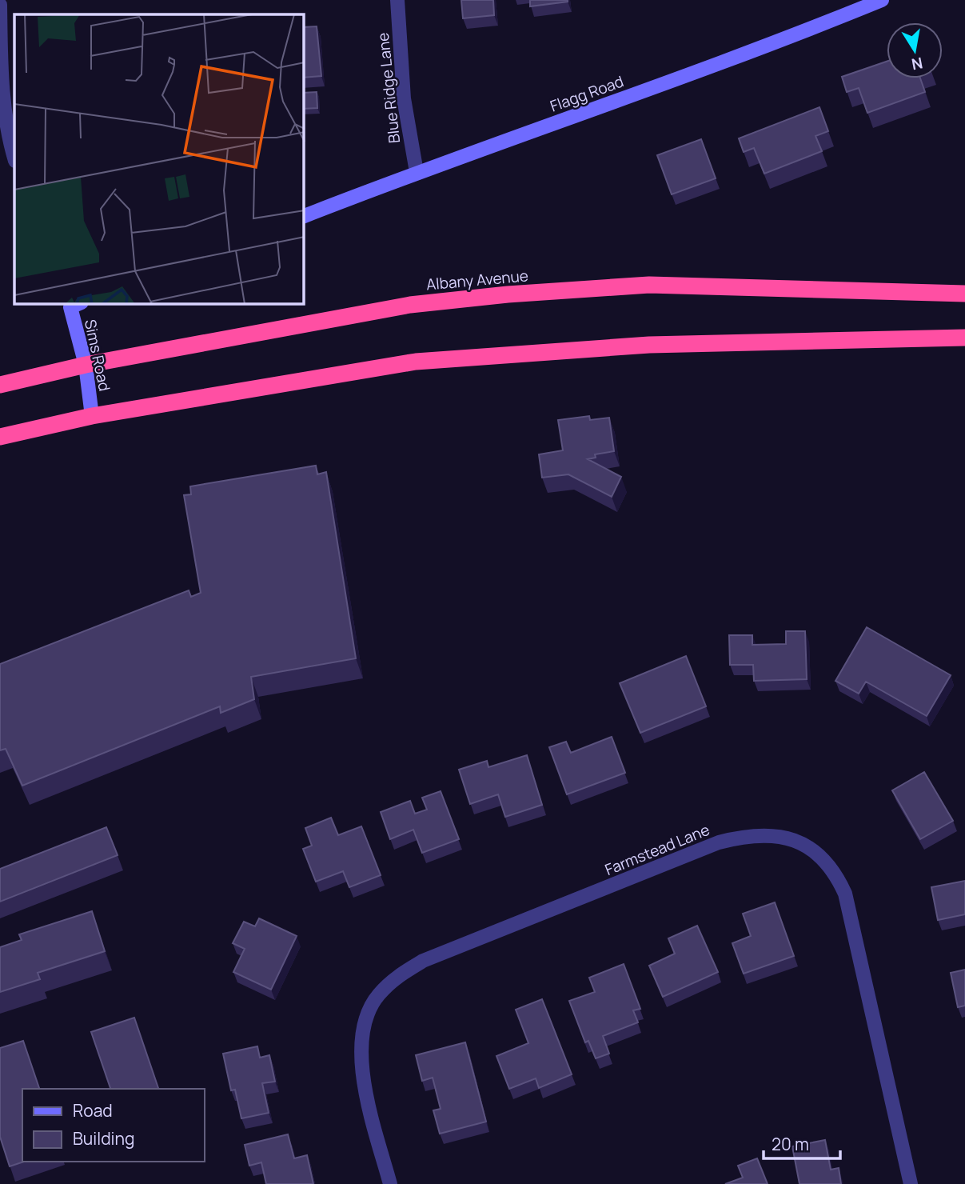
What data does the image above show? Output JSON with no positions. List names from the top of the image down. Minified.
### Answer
{"streets":{"highway":["Albany Avenue"],"street":["Blue Ridge Lane","Flagg Road","Sims Road","Farmstead Lane"]},"crossings":[["Blue Ridge Lane","Flagg Road"],["Albany Avenue","Sims Road"]],"legend":["Road","Building"],"scale_bar":"20 m","north":"bottom"}
